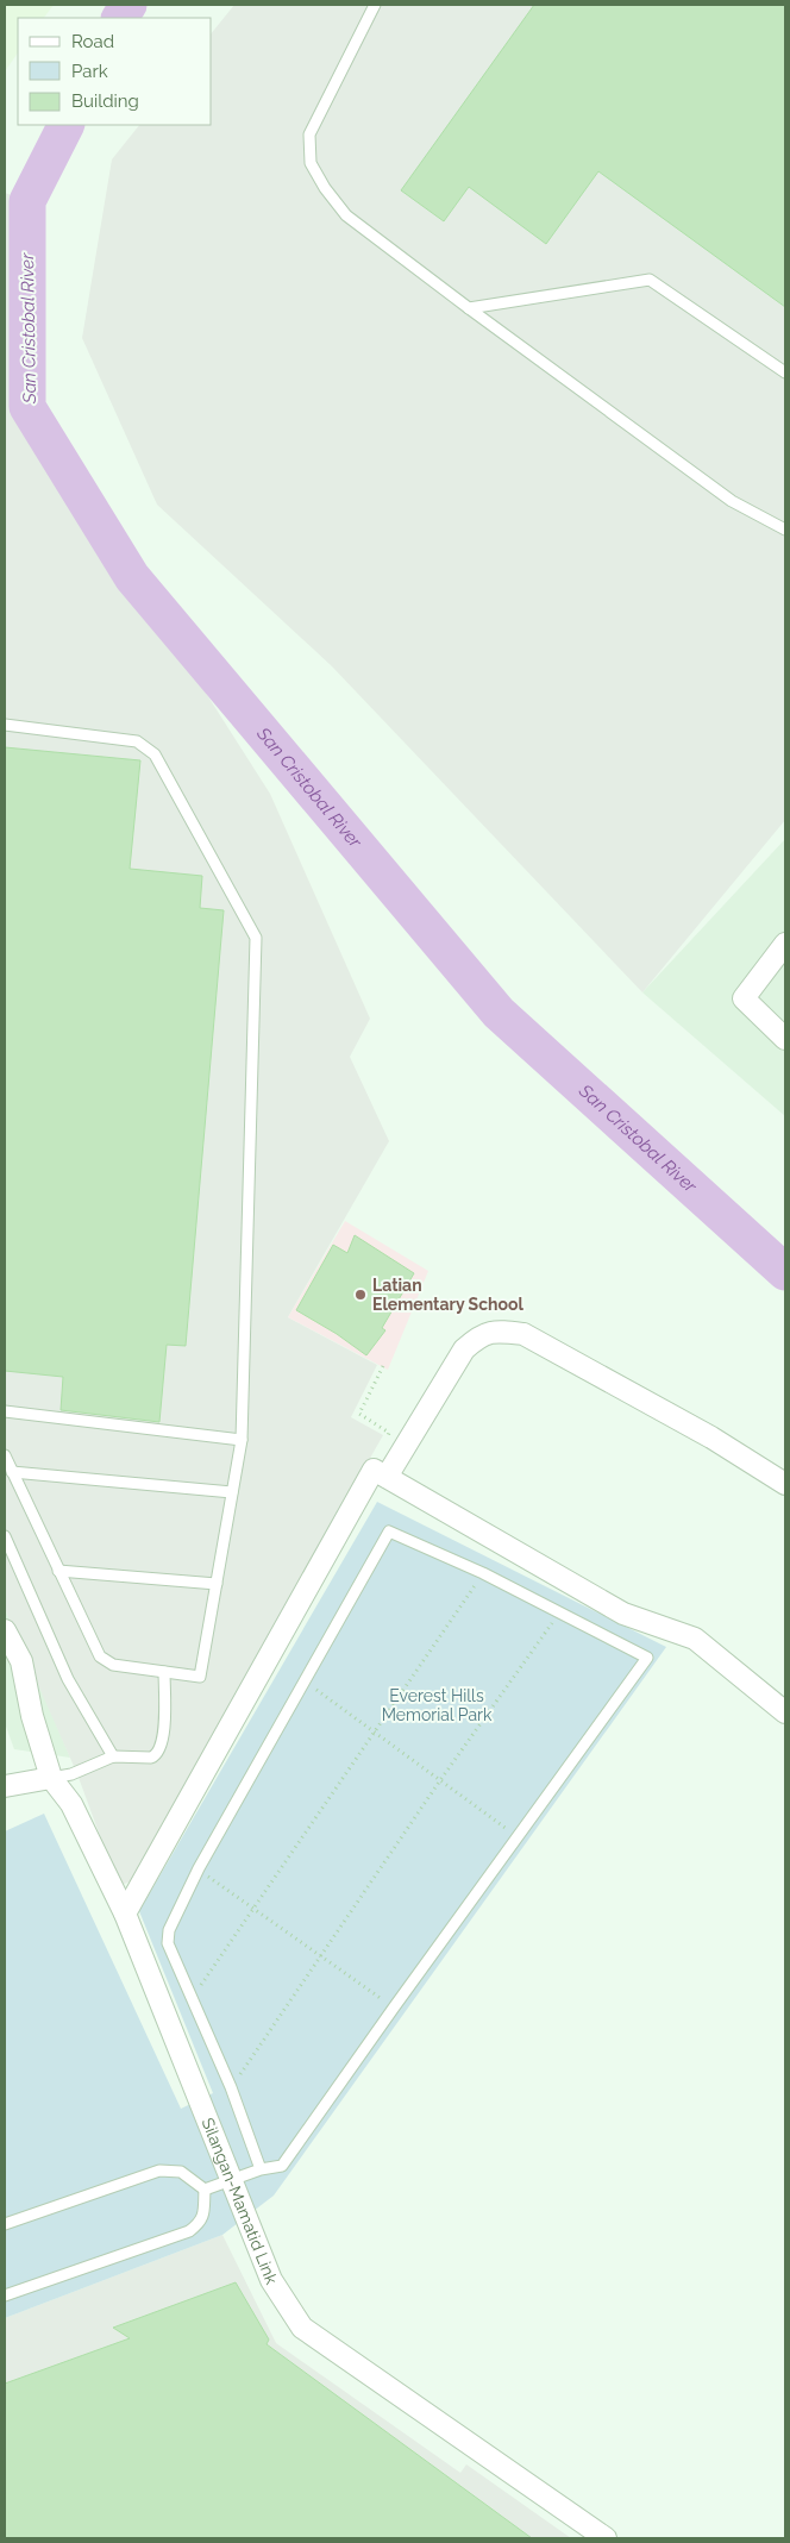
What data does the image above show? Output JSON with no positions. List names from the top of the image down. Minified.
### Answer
{"streets":{"street":["Silangan-Mamatid Link"]},"water":["San Cristobal River"],"parks":["Everest Hills Memorial Park"],"places":["Latian Elementary School"],"legend":["Road","Park","Building"]}
